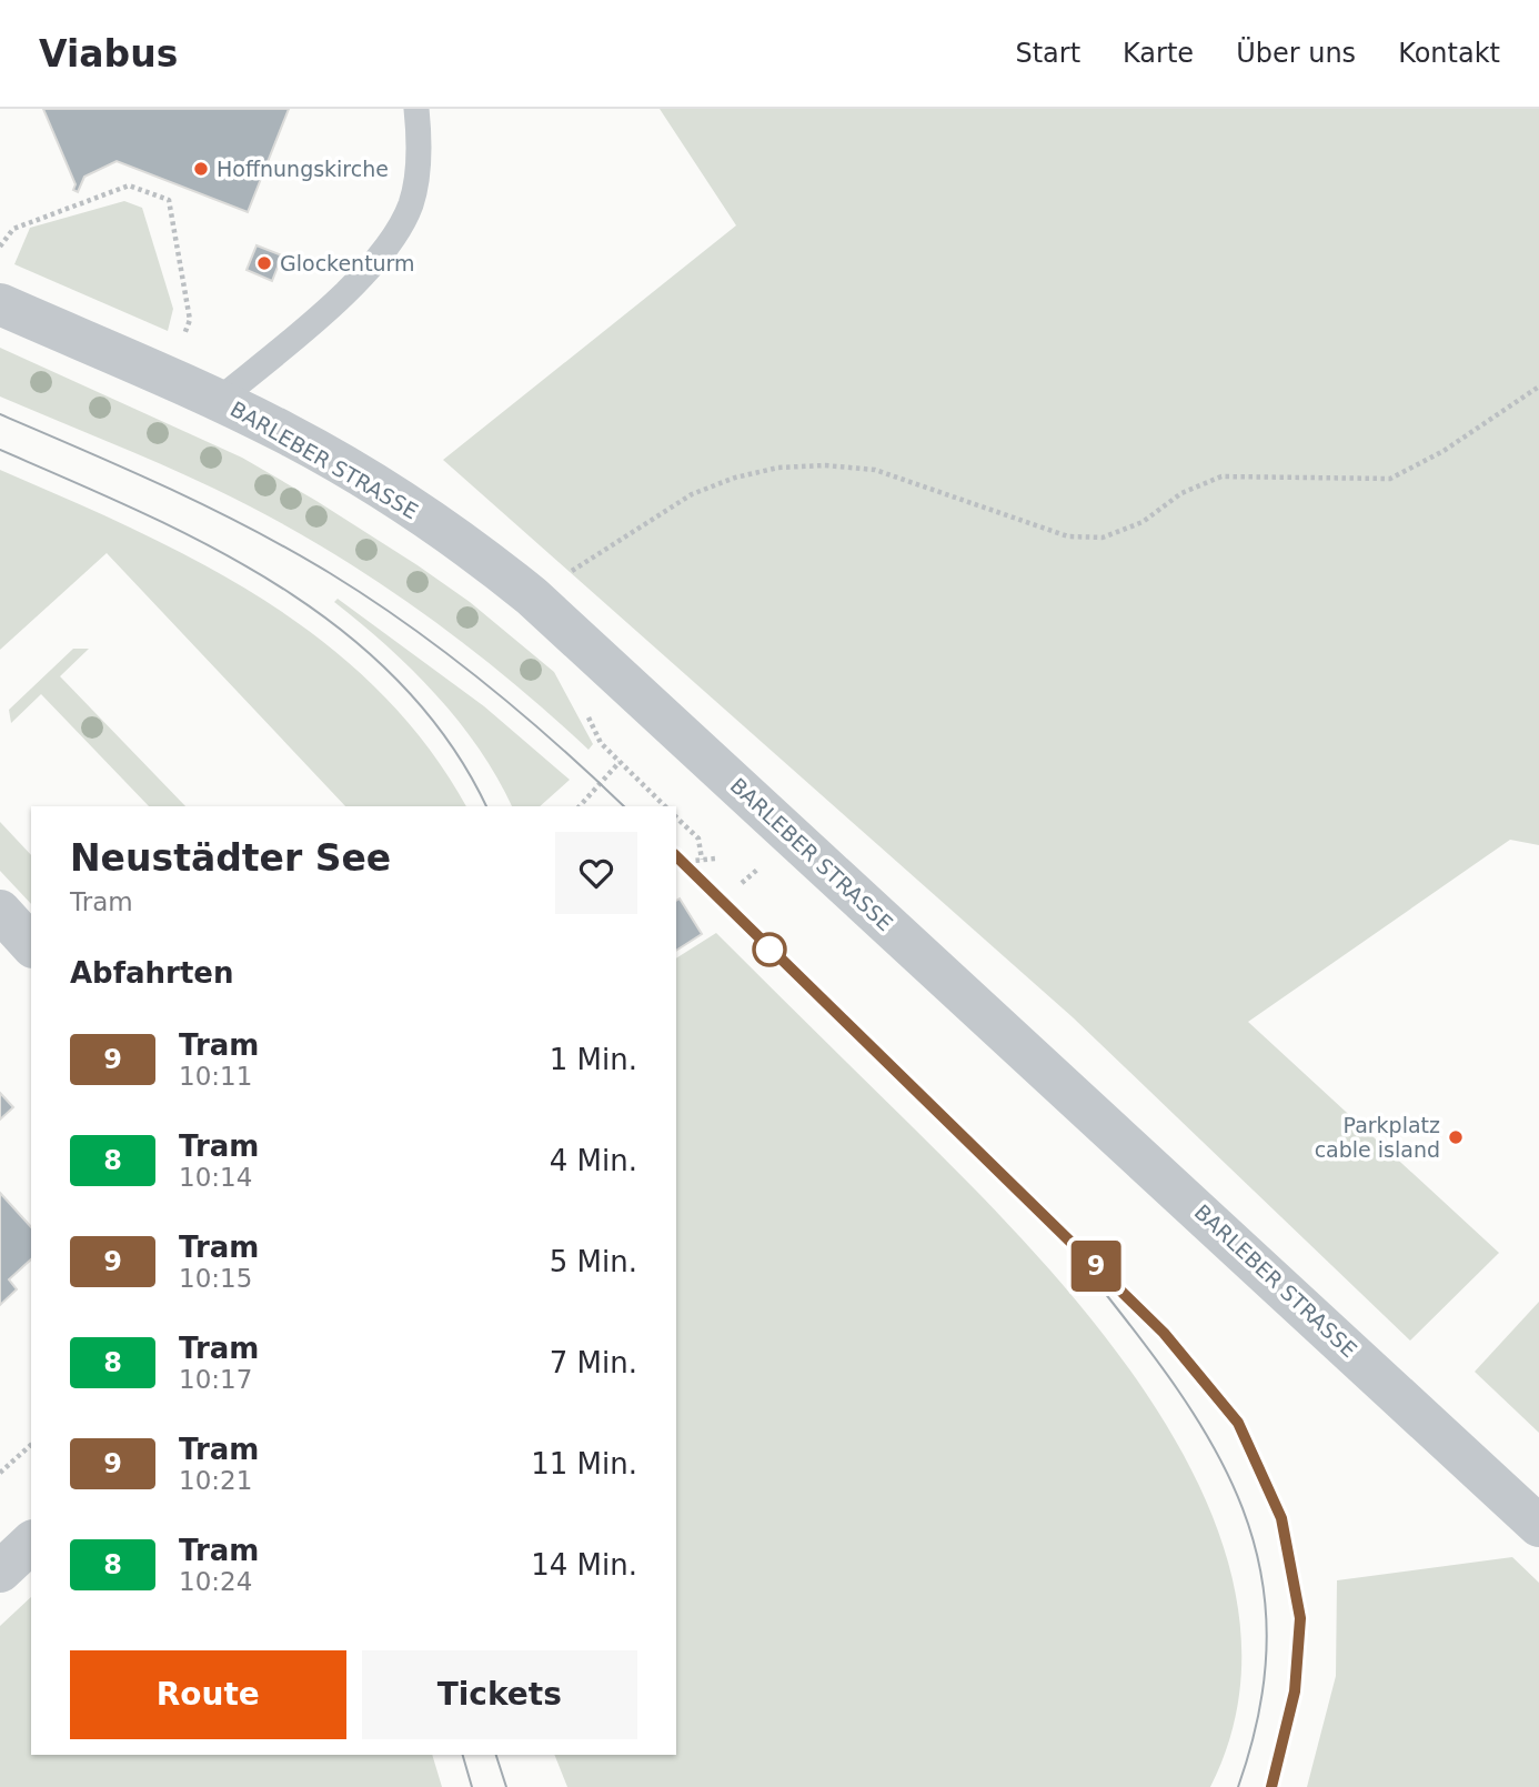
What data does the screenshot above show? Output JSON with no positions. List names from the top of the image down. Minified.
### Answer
{"streets":{"street":["BARLEBER STRASSE"]},"places":["Hoffnungskirche","Glockenturm","Parkplatz cable island"],"lines":["tram line 9"],"page":{"header":"Viabus","nav":["Start","Karte","Über uns","Kontakt"],"on_map":"9","heading":[["Neustädter See","Tram"],"Abfahrten"],"list":[{"mark":"9","name":"Tram","note":"10:11","value":"1 Min."},{"mark":"8","name":"Tram","note":"10:14","value":"4 Min."},{"mark":"9","name":"Tram","note":"10:15","value":"5 Min."},{"mark":"8","name":"Tram","note":"10:17","value":"7 Min."},{"mark":"9","name":"Tram","note":"10:21","value":"11 Min."},{"mark":"8","name":"Tram","note":"10:24","value":"14 Min."}],"buttons":["Route","Tickets"]}}
